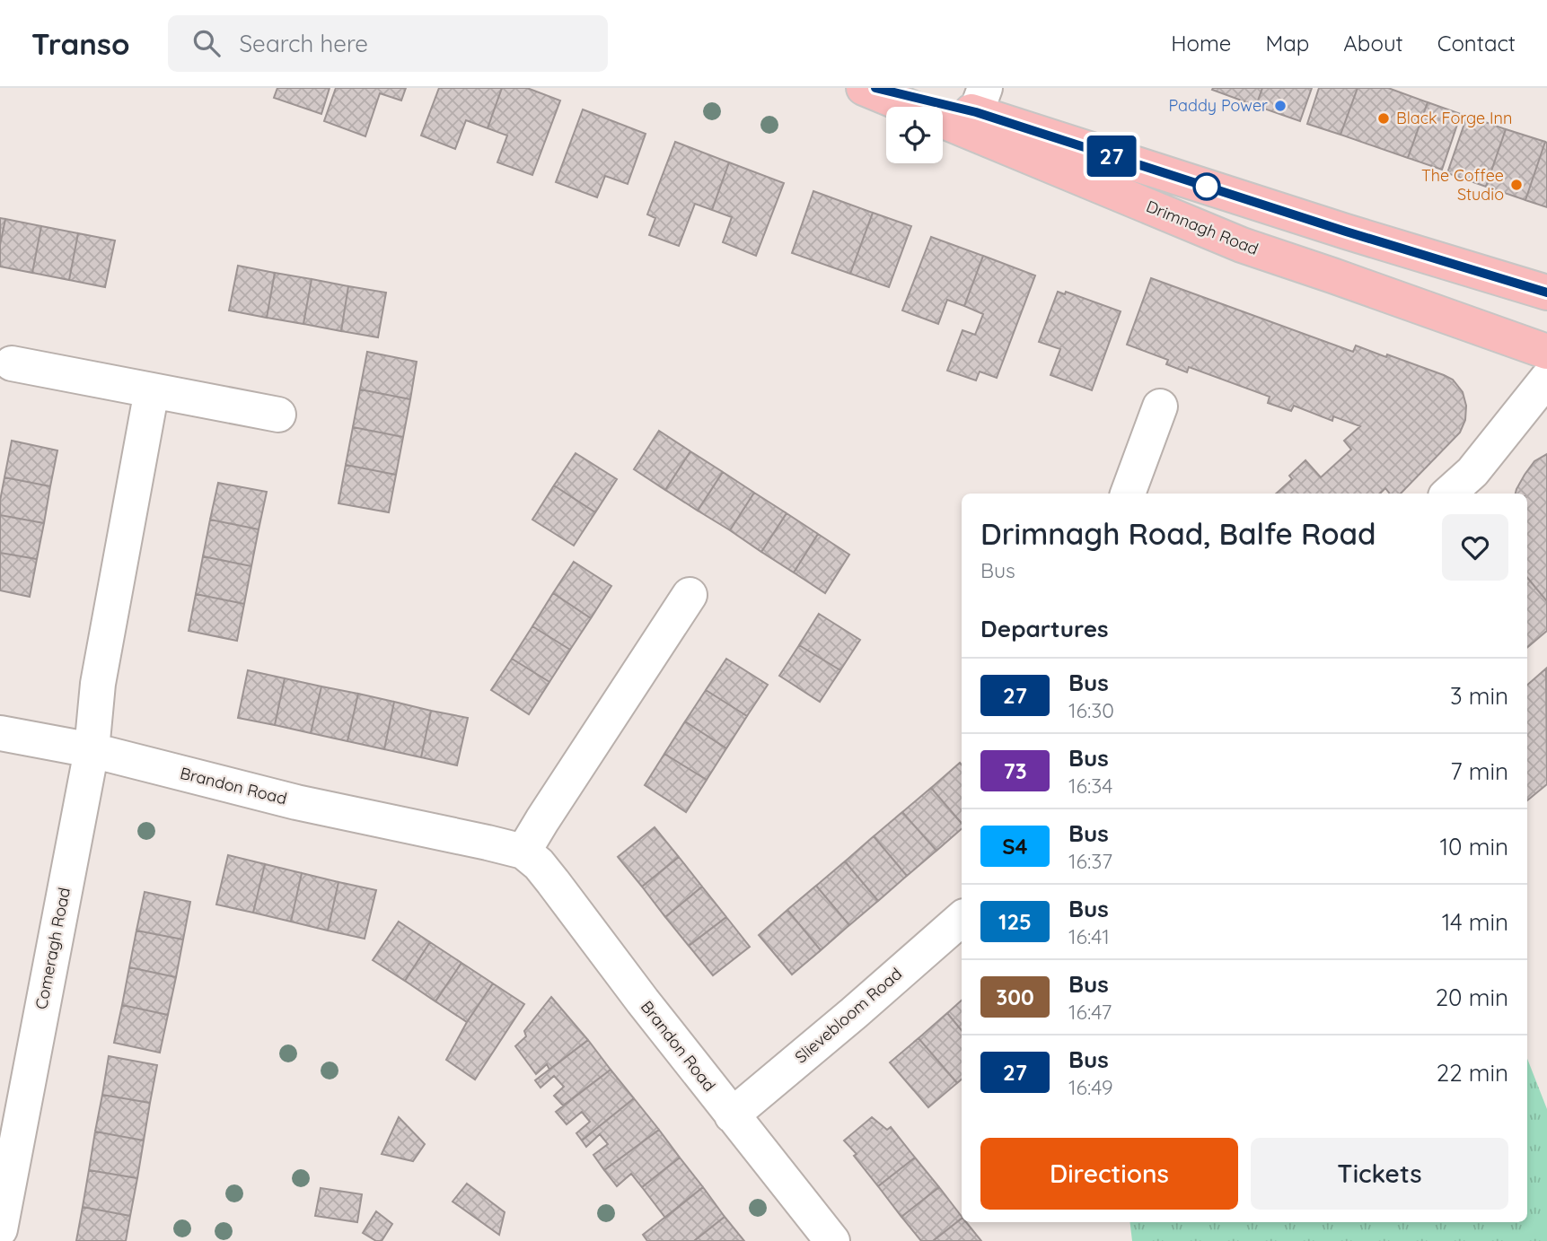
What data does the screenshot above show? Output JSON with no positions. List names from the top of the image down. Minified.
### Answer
{"streets":{"main road":["Drimnagh Road"],"street":["Brandon Road","Comeragh Road","Slievebloom Road"]},"crossings":[["Brandon Road","Comeragh Road"],["Brandon Road","Slievebloom Road"]],"places":["Paddy Power","Black Forge Inn","The Coffee Studio"],"lines":["bus line 27"],"page":{"header":"Transo","search":"Search here","nav":["Home","Map","About","Contact"],"on_map":"27","heading":[["Drimnagh Road, Balfe Road","Bus"],"Departures"],"list":[{"mark":"27","name":"Bus","note":"16:30","value":"3 min"},{"mark":"73","name":"Bus","note":"16:34","value":"7 min"},{"mark":"S4","name":"Bus","note":"16:37","value":"10 min"},{"mark":"125","name":"Bus","note":"16:41","value":"14 min"},{"mark":"300","name":"Bus","note":"16:47","value":"20 min"},{"mark":"27","name":"Bus","note":"16:49","value":"22 min"}],"buttons":["Directions","Tickets"]}}
